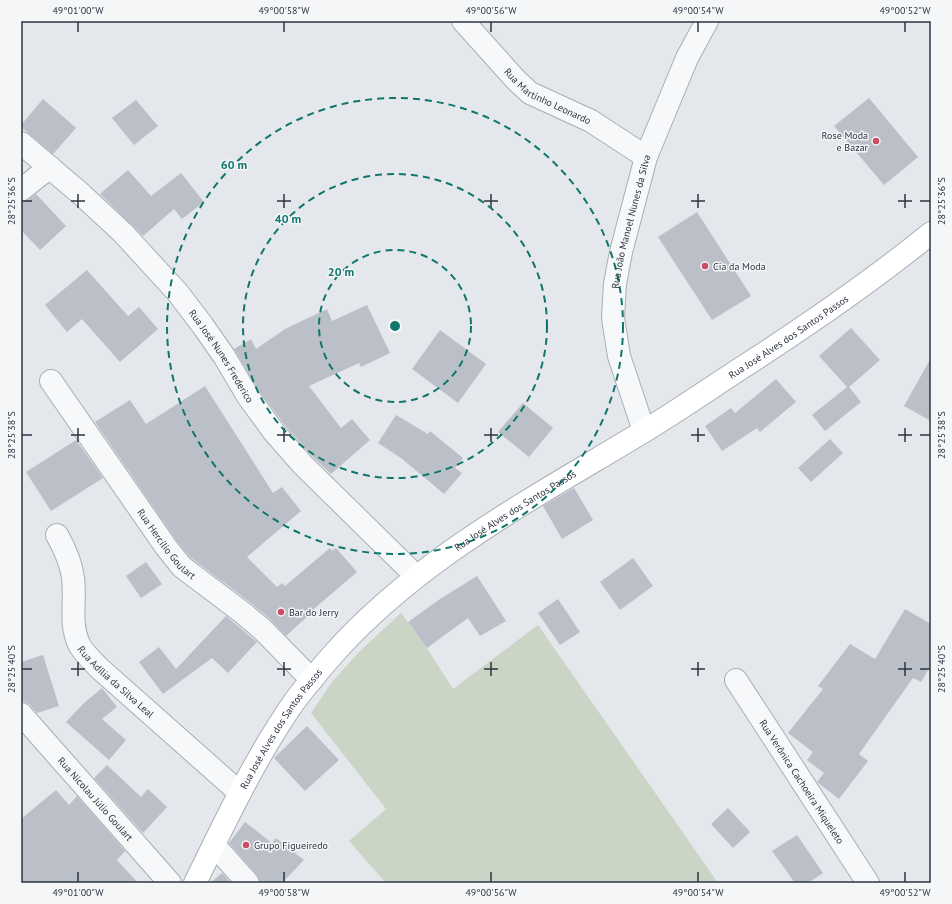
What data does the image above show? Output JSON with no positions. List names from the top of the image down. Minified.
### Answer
{"streets":{"street":["Rua Martinho Leonardo","Rua João Manoel Nunes da Silva","Rua José Alves dos Santos Passos","Rua José Nunes Frederico","Rua Hercílio Goulart","Rua Adília da Silva Leal","Rua Verônica Cachoeira Miqueleto","Rua Nicolau Júlio Goulart"]},"crossings":[["Rua Martinho Leonardo","Rua João Manoel Nunes da Silva"],["Rua João Manoel Nunes da Silva","Rua José Alves dos Santos Passos"],["Rua José Alves dos Santos Passos","Rua José Nunes Frederico"],["Rua José Alves dos Santos Passos","Rua Hercílio Goulart"],["Rua José Alves dos Santos Passos","Rua Adília da Silva Leal"]],"places":["Rose Moda e Bazar","Cia da Moda","Bar do Jerry","Grupo Figueiredo"],"coordinates":["49°01'00\"W","49°00'58\"W","49°00'56\"W","49°00'54\"W","49°00'52\"W","28°25'36\"S","28°25'38\"S","28°25'40\"S"],"rings":["60 m","40 m","20 m"]}
